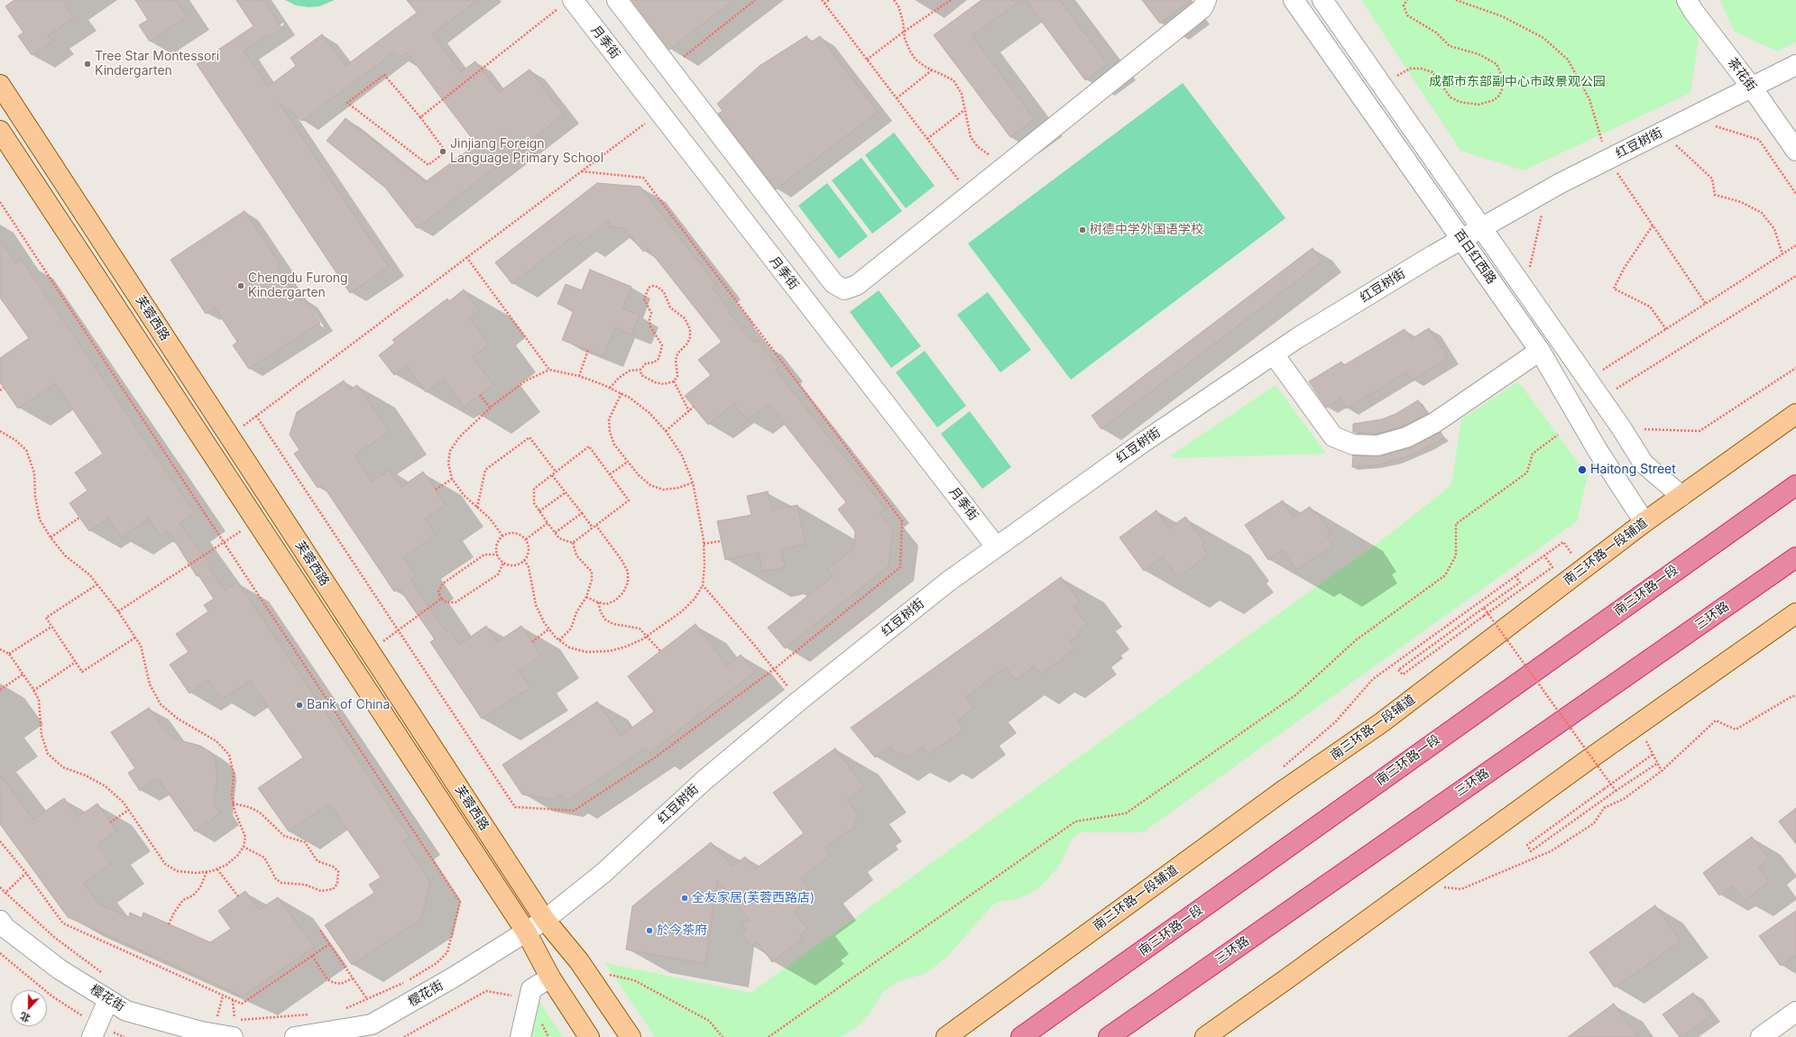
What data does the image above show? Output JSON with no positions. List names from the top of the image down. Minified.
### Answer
{"streets":{"highway":["南三环路一段","三环路"],"main road":["芙蓉西路","南三环路一段辅道"],"street":["月季街","茶花街","红豆树街","百日红西路","樱花街"]},"crossings":[["月季街","红豆树街"],["茶花街","红豆树街"],["红豆树街","百日红西路"],["红豆树街","芙蓉西路"],["红豆树街","樱花街"],["百日红西路","南三环路一段辅道"],["芙蓉西路","樱花街"]],"parks":["成都市东部副中心市政景观公园"],"places":["Tree Star Montessori Kindergarten","Jinjiang Foreign Language Primary School","树德中学外国语学校","Chengdu Furong Kindergarten","Haitong Street","Bank of China","全友家居(芙蓉西路店)","於今茶府"],"north":"bottom"}
